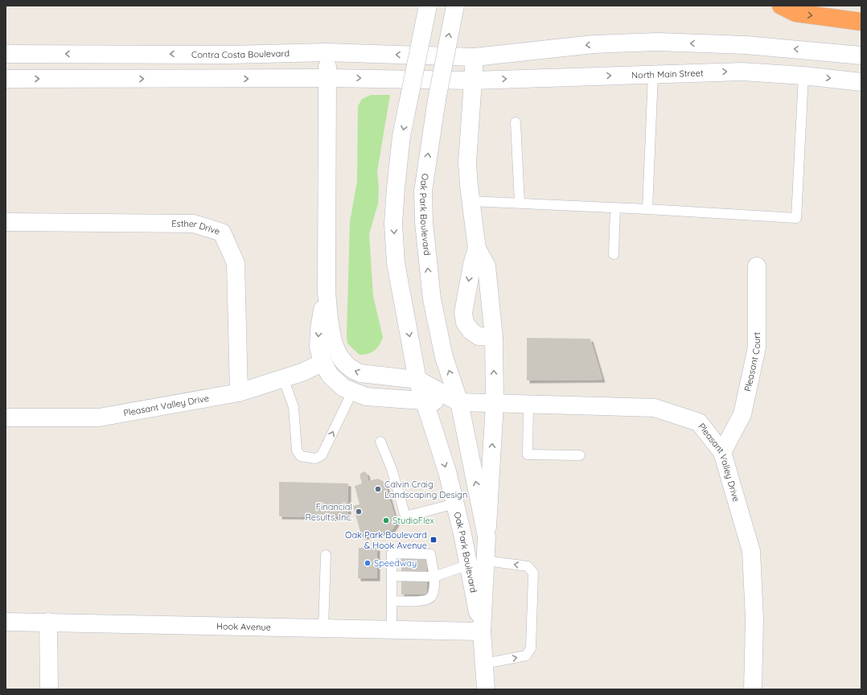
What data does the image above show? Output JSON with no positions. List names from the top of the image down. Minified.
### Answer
{"streets":{"street":["Contra Costa Boulevard","North Main Street","Oak Park Boulevard","Esther Drive","Pleasant Court","Pleasant Valley Drive","Hook Avenue"]},"crossings":[["Contra Costa Boulevard","Oak Park Boulevard"],["North Main Street","Oak Park Boulevard"],["Oak Park Boulevard","Pleasant Valley Drive"],["Oak Park Boulevard","Hook Avenue"],["Esther Drive","Pleasant Valley Drive"],["Pleasant Court","Pleasant Valley Drive"]],"places":{"other":["Calvin Craig Landscaping Design","Financial Results, Inc.","StudioFlex","Speedway"],"transit":["Oak Park Boulevard & Hook Avenue"]}}
